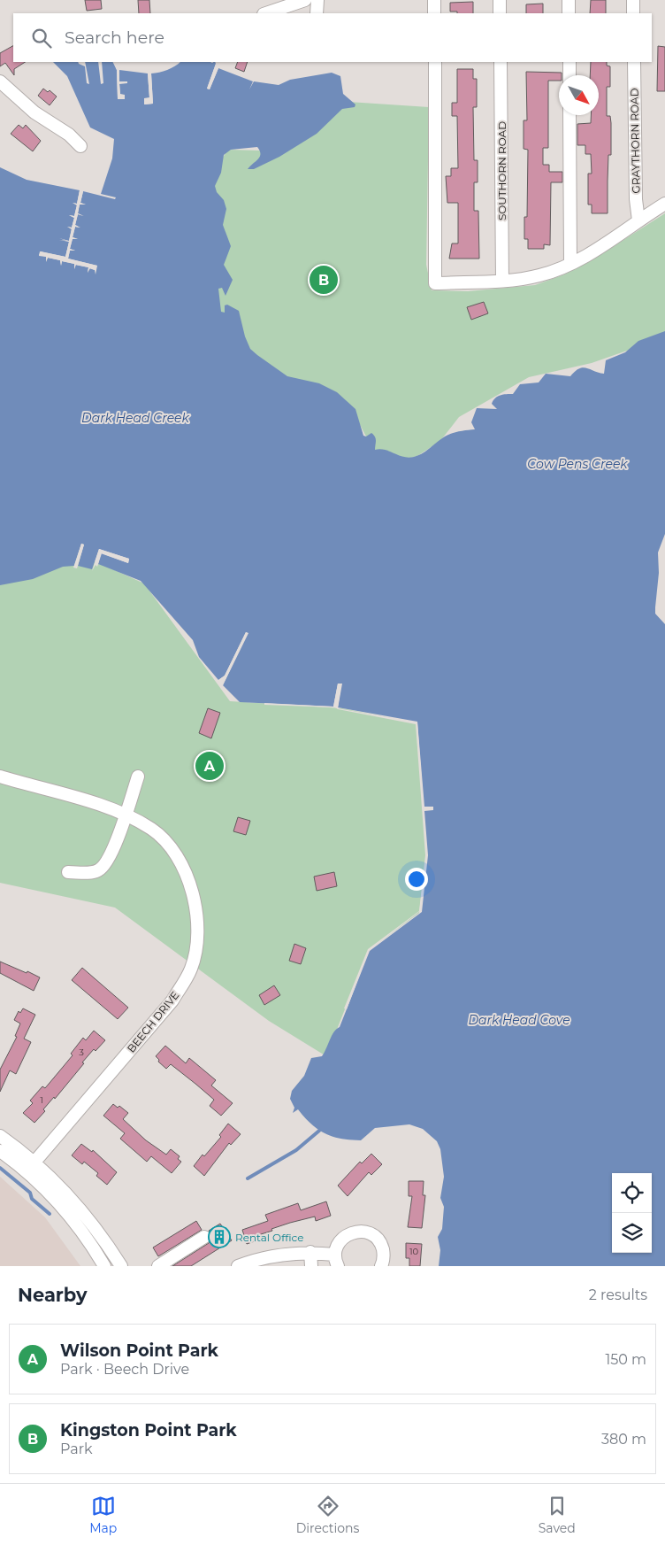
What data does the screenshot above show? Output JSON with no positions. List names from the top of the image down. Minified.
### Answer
{"streets":{"street":["GRAYTHORN ROAD","SOUTHORN ROAD","BEECH DRIVE"]},"water":["Dark Head Creek","Cow Pens Creek","Dark Head Cove"],"places":{"building":["Rental Office"]},"house_numbers":["3","1","10"],"north":"bottom right","page":{"search":"Search here","pins":["B","A"],"heading":["Nearby","2 results"],"list":[{"mark":"A","name":"Wilson Point Park","note":"Park · Beech Drive","value":"150 m"},{"mark":"B","name":"Kingston Point Park","note":"Park","value":"380 m"}],"nav":["Map","Directions","Saved"]}}
